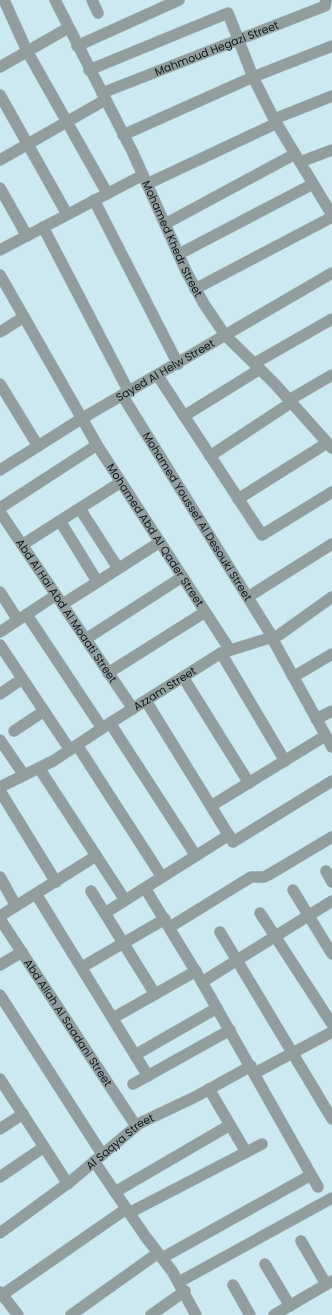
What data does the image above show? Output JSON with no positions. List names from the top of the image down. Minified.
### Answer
{"streets":{"street":["Mahmoud Hegazi Street","Mohamed Khedr Street","Sayed Al Helw Street","Mohamed Youssef Al Desouki Street","Mohamed Abd Al Qader Street","Abd Al Hai Abd Al Moaati Street","Azzam Street","Abd Allah Al Saadani Street","Al Saqya Street"]},"crossings":[["Mahmoud Hegazi Street","Mohamed Khedr Street"],["Mohamed Khedr Street","Sayed Al Helw Street"],["Sayed Al Helw Street","Mohamed Youssef Al Desouki Street"],["Sayed Al Helw Street","Mohamed Abd Al Qader Street"],["Mohamed Youssef Al Desouki Street","Azzam Street"],["Mohamed Abd Al Qader Street","Azzam Street"],["Abd Al Hai Abd Al Moaati Street","Azzam Street"],["Abd Allah Al Saadani Street","Al Saqya Street"]]}
